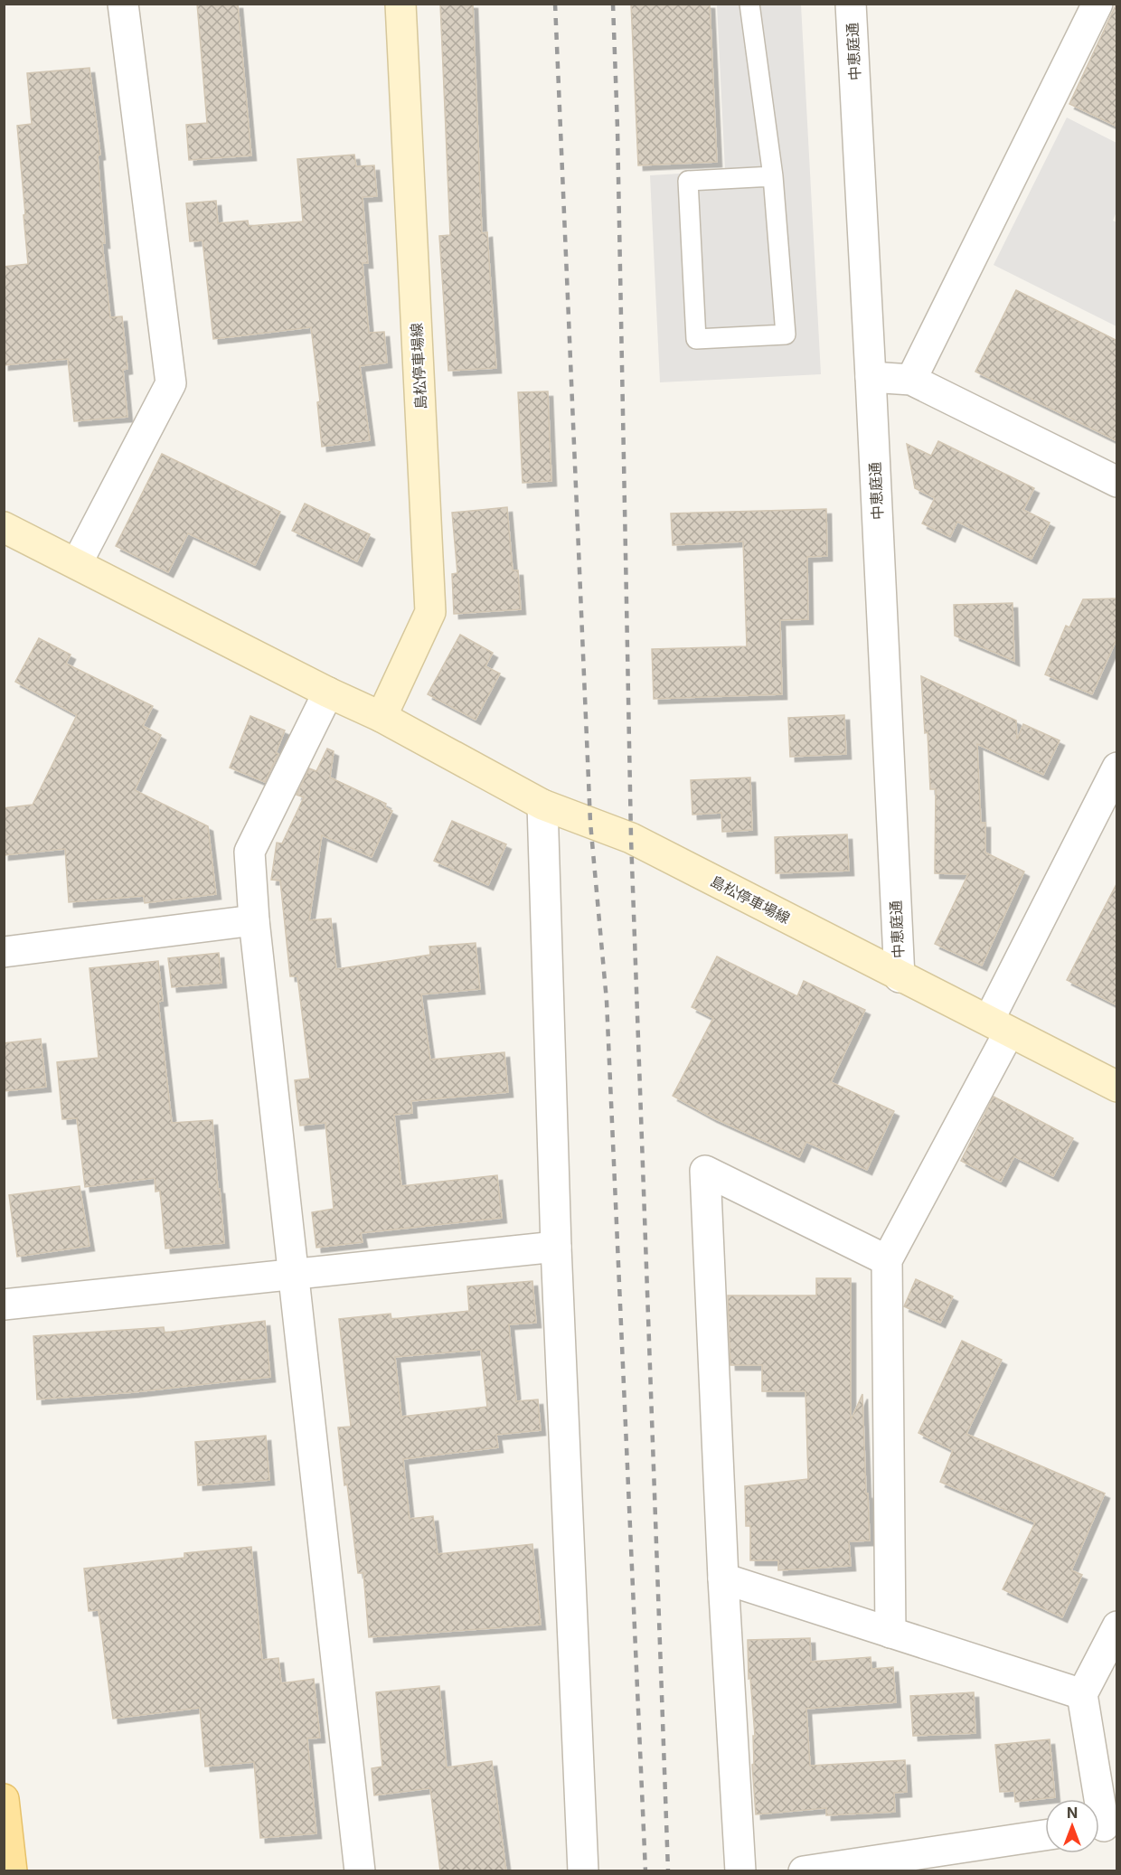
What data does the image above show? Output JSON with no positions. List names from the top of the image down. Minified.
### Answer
{"streets":{"main road":["島松停車場線"],"street":["中恵庭通"]},"crossings":[["中恵庭通","島松停車場線"]],"north":"top"}
